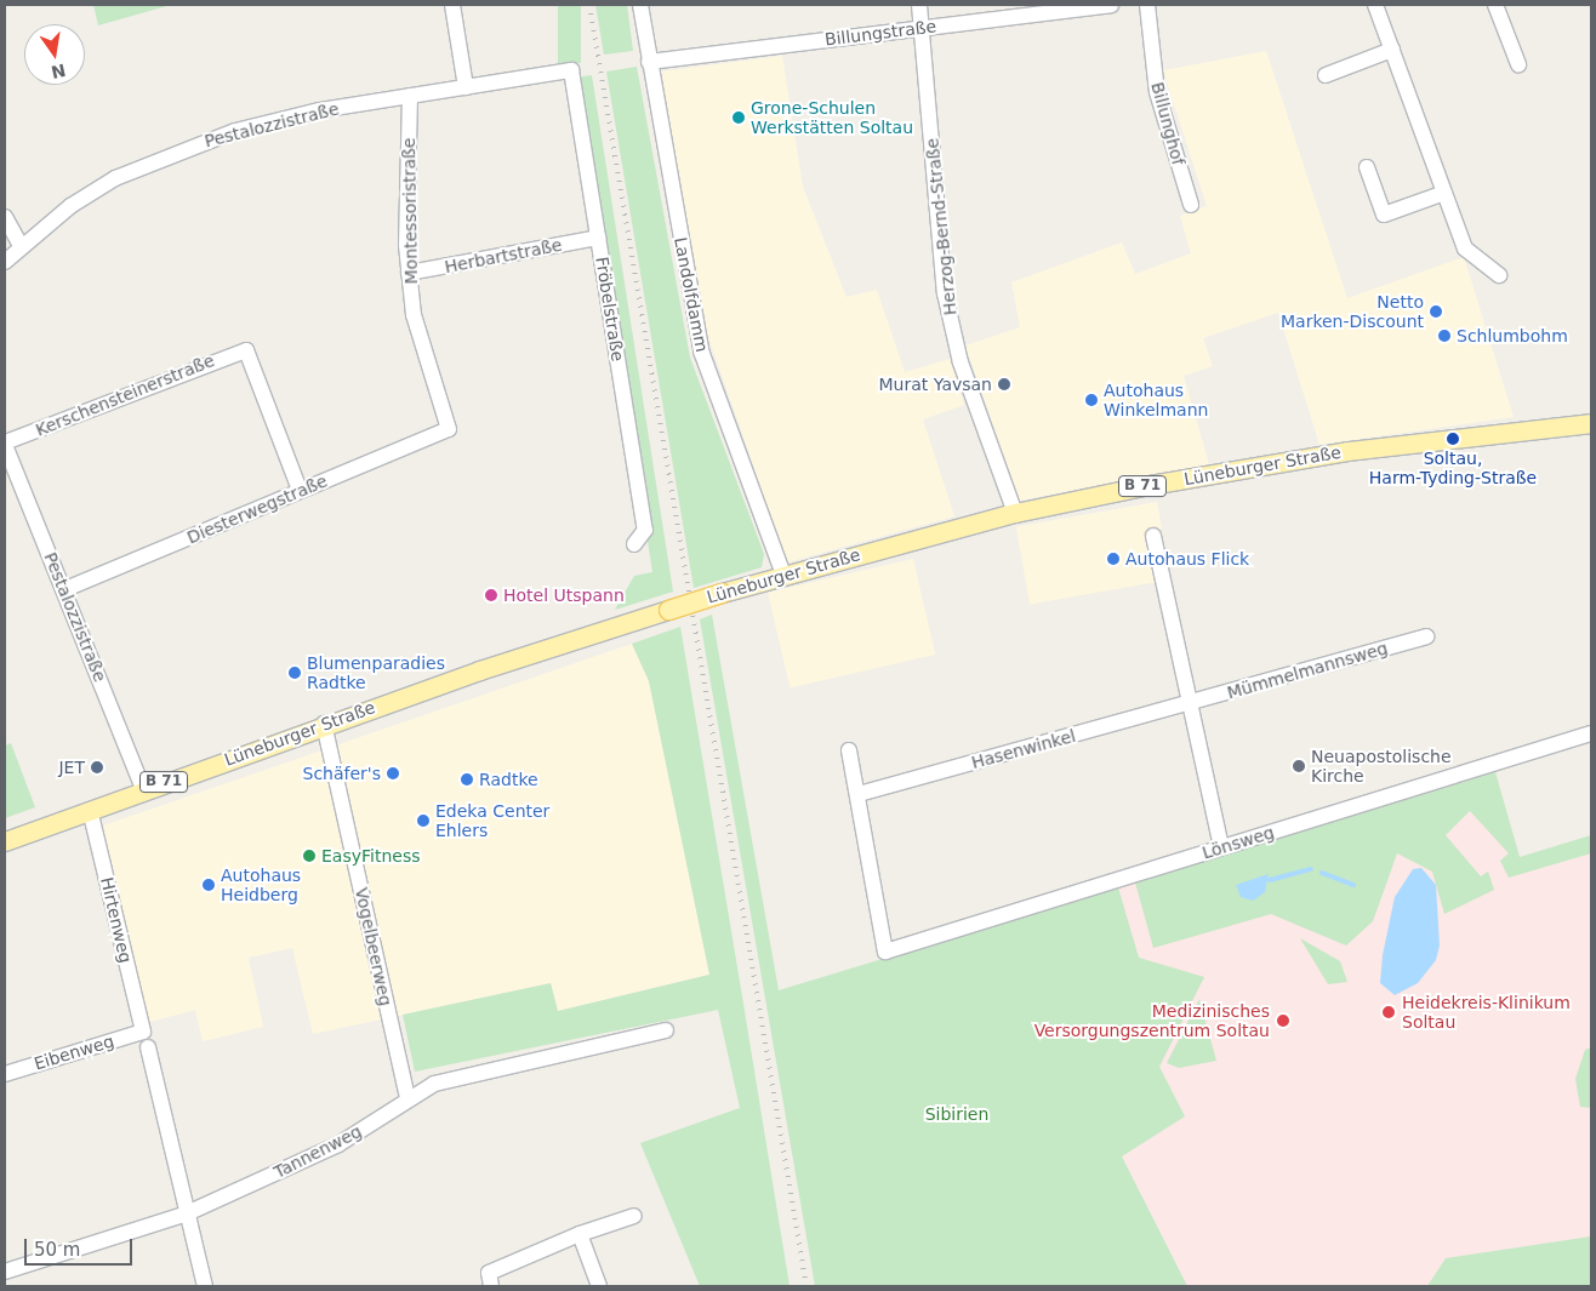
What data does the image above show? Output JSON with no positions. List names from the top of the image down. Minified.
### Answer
{"streets":{"main road":["Lüneburger Straße","B 71"],"street":["Billungstraße","Billunghof","Pestalozzistraße","Montessoristraße","Herzog-Bernd-Straße","Herbartstraße","Landolfdamm","Fröbelstraße","Kerschensteinerstraße","Diesterwegstraße","Mümmelmannsweg","Hasenwinkel","Lönsweg","Hirtenweg","Vogelbeerweg","Eibenweg","Tannenweg"]},"crossings":[["Billungstraße","Herzog-Bernd-Straße"],["Billungstraße","Landolfdamm"],["Pestalozzistraße","Montessoristraße"],["Pestalozzistraße","Fröbelstraße"],["Pestalozzistraße","Kerschensteinerstraße"],["Pestalozzistraße","Lüneburger Straße"],["Pestalozzistraße","Diesterwegstraße"],["Montessoristraße","Herbartstraße"],["Montessoristraße","Diesterwegstraße"],["Herzog-Bernd-Straße","Lüneburger Straße"],["Herbartstraße","Fröbelstraße"],["Landolfdamm","Lüneburger Straße"],["Kerschensteinerstraße","Diesterwegstraße"],["Lüneburger Straße","Hirtenweg"],["Lüneburger Straße","Vogelbeerweg"],["Mümmelmannsweg","Hasenwinkel"],["Hasenwinkel","Lönsweg"],["Hirtenweg","Eibenweg"],["Vogelbeerweg","Tannenweg"]],"parks":["Sibirien"],"places":["Grone-Schulen Werkstätten Soltau","Netto Marken-Discount","Schlumbohm","Murat Yavsan","Autohaus Winkelmann","Soltau, Harm-Tyding-Straße","Autohaus Flick","Hotel Utspann","Blumenparadies Radtke","Neuapostolische Kirche","JET","Schäfer's","Radtke","Edeka Center Ehlers","EasyFitness","Autohaus Heidberg","Heidekreis-Klinikum Soltau","Medizinisches Versorgungszentrum Soltau"],"scale_bar":"50 m","north":"bottom"}
